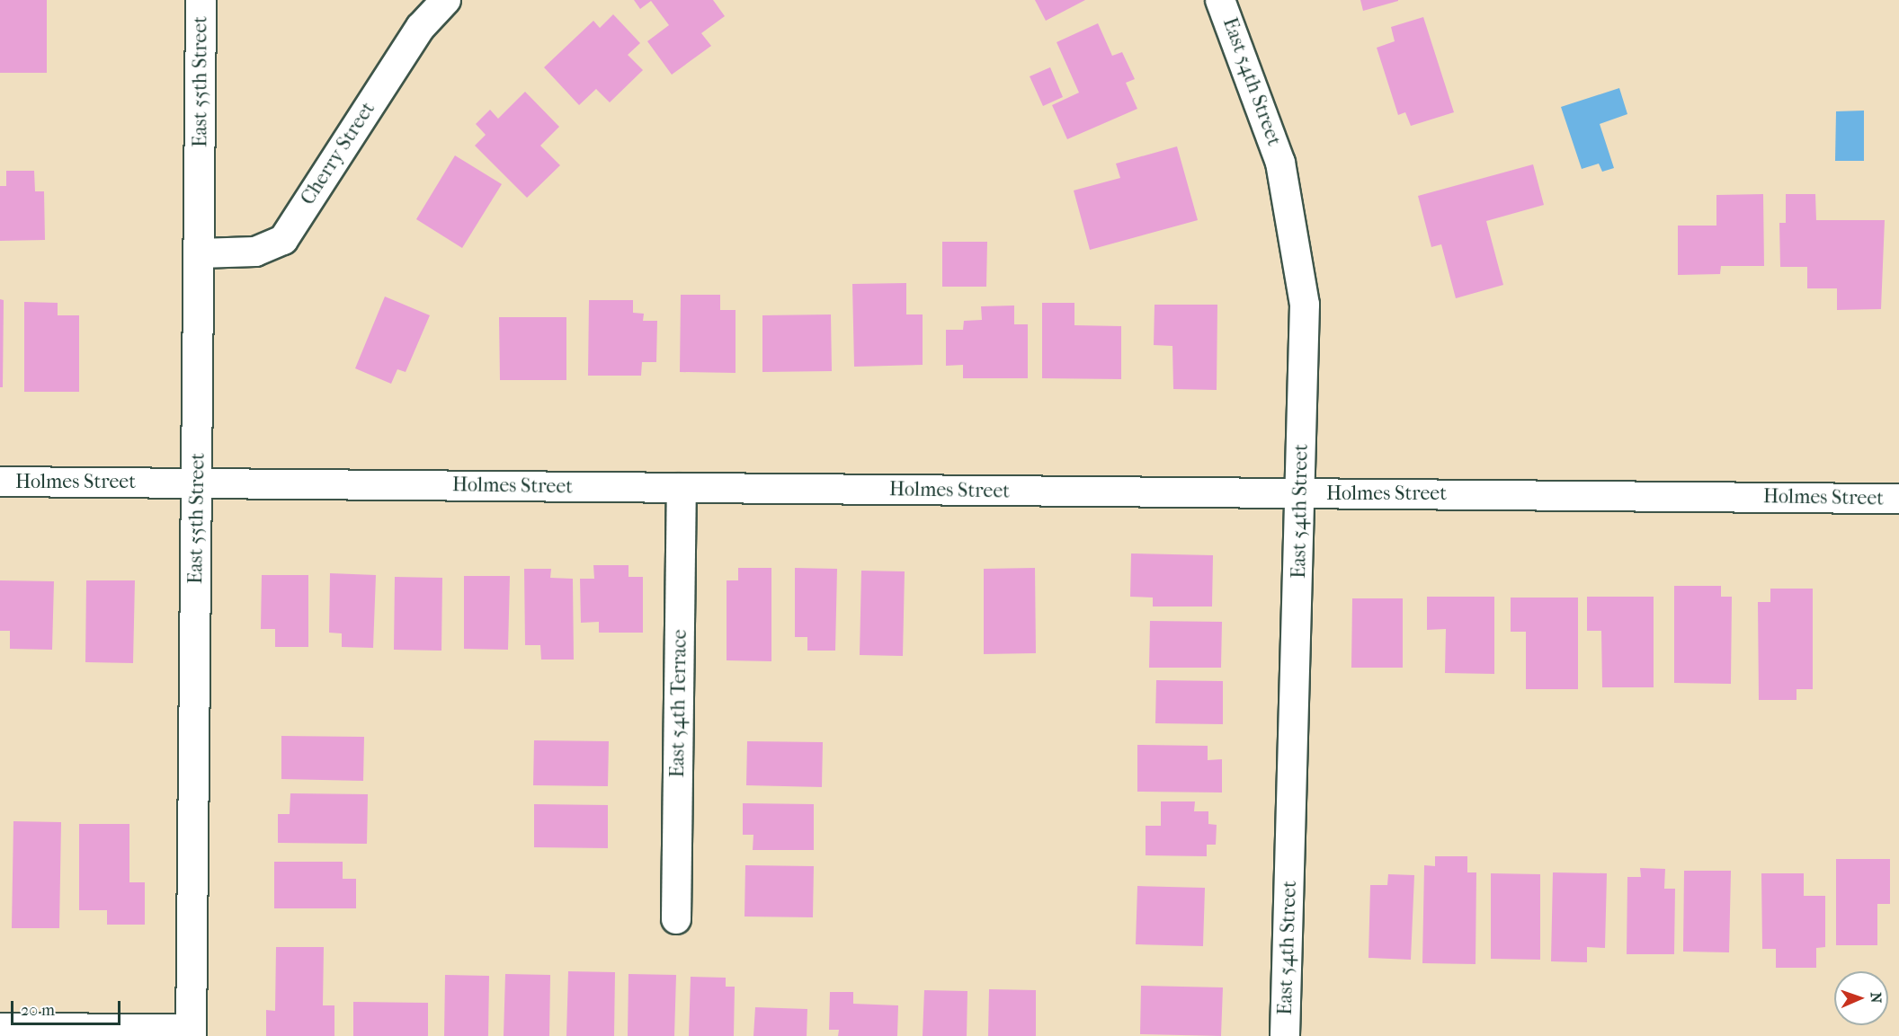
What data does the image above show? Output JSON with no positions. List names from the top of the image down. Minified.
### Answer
{"streets":{"main road":["East 55th Street"],"street":["East 54th Street","Cherry Street","Holmes Street","East 54th Terrace"]},"crossings":[["East 55th Street","Cherry Street"],["East 55th Street","Holmes Street"],["East 54th Street","Holmes Street"],["Holmes Street","East 54th Terrace"]],"scale_bar":"20 m","north":"right"}
